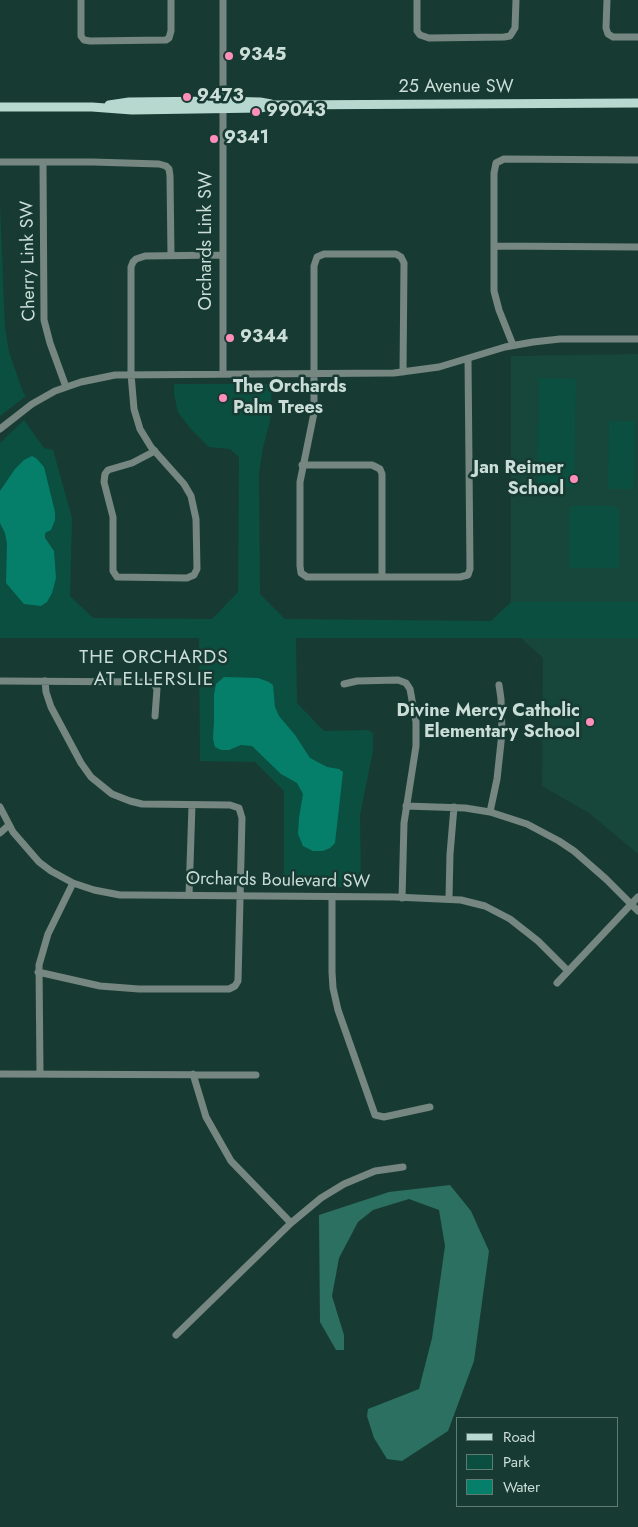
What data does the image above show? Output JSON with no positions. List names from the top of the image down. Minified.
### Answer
{"streets":{"main road":["25 Avenue SW"],"street":["Orchards Link SW","Cherry Link SW","Orchards Boulevard SW"]},"crossings":[["25 Avenue SW","Orchards Link SW"]],"districts":["THE ORCHARDS AT ELLERSLIE"],"places":["9345","9473","99043","9341","9344","The Orchards Palm Trees","Jan Reimer School","Divine Mercy Catholic Elementary School"],"legend":["Road","Park","Water"]}
